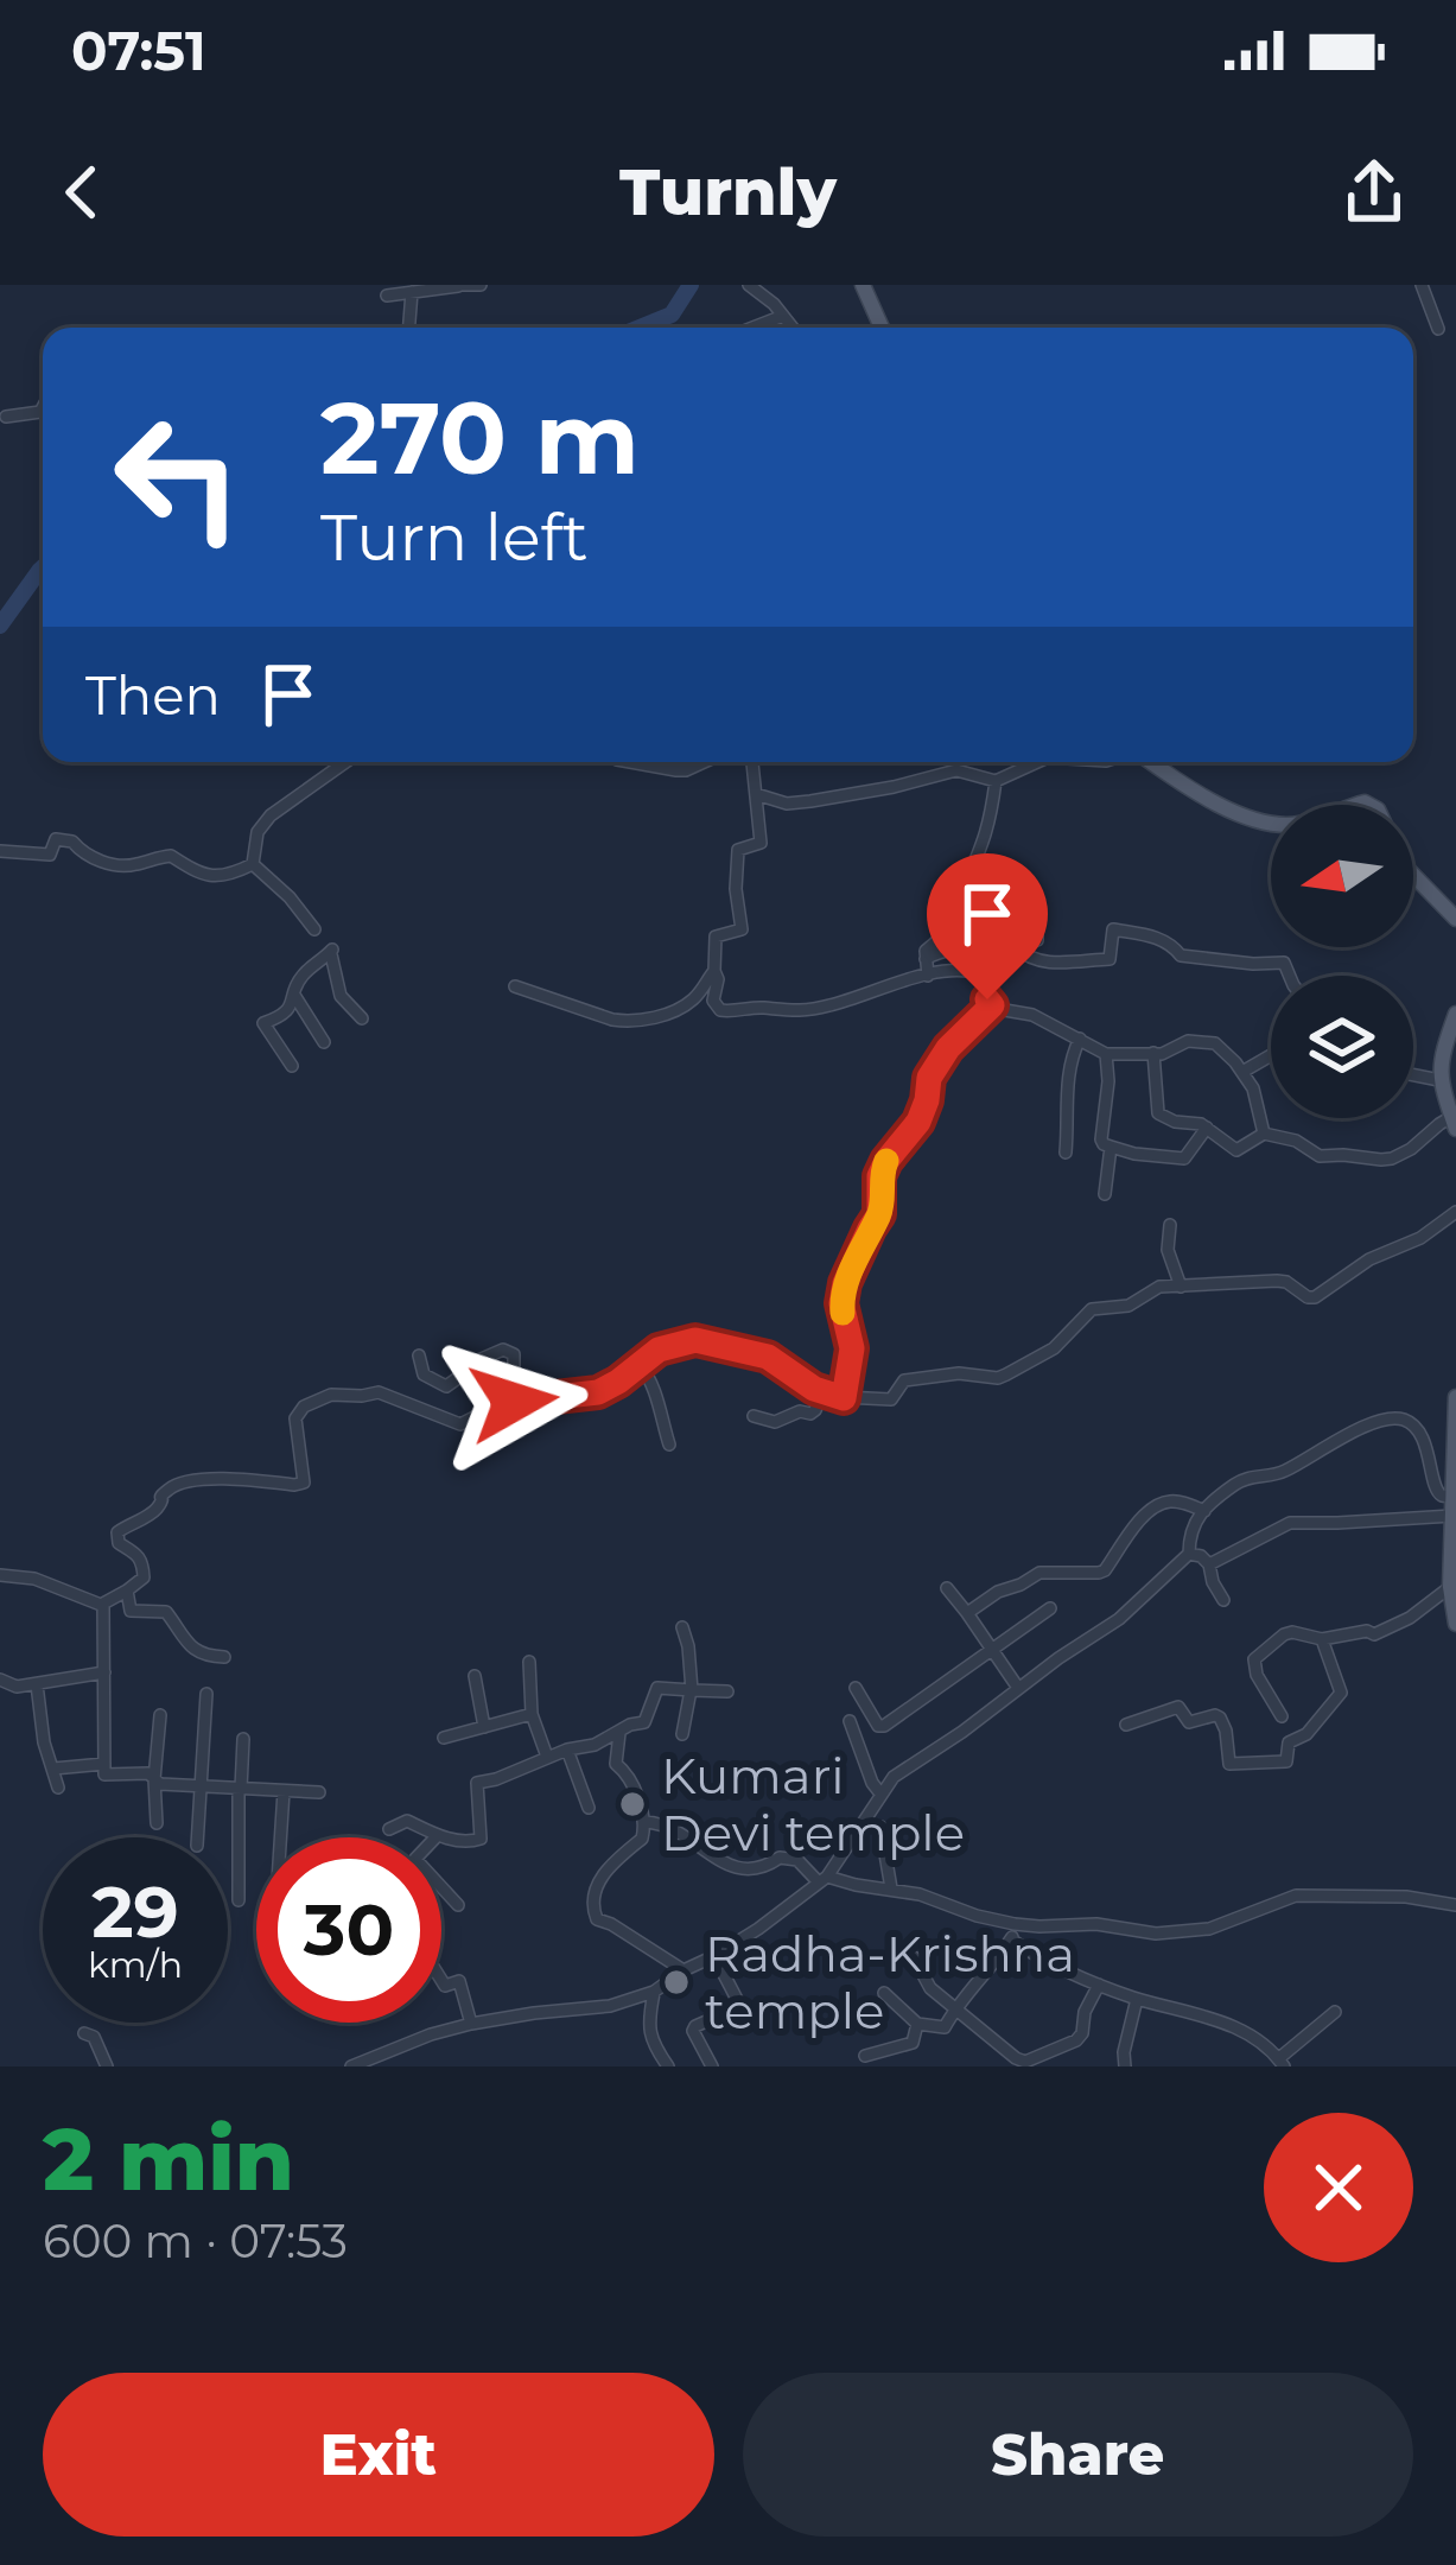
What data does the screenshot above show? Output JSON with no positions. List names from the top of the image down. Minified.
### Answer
{"places":["Kumari Devi temple","Radha-Krishna temple"],"north":"left","page":{"status":"07:51","header":"Turnly","turn":["270 m","Turn left"],"then":"Then","speed":"29 km/h","limit":"30","heading":["2 min","600 m · 07:53"],"buttons":["Exit","Share"]}}
